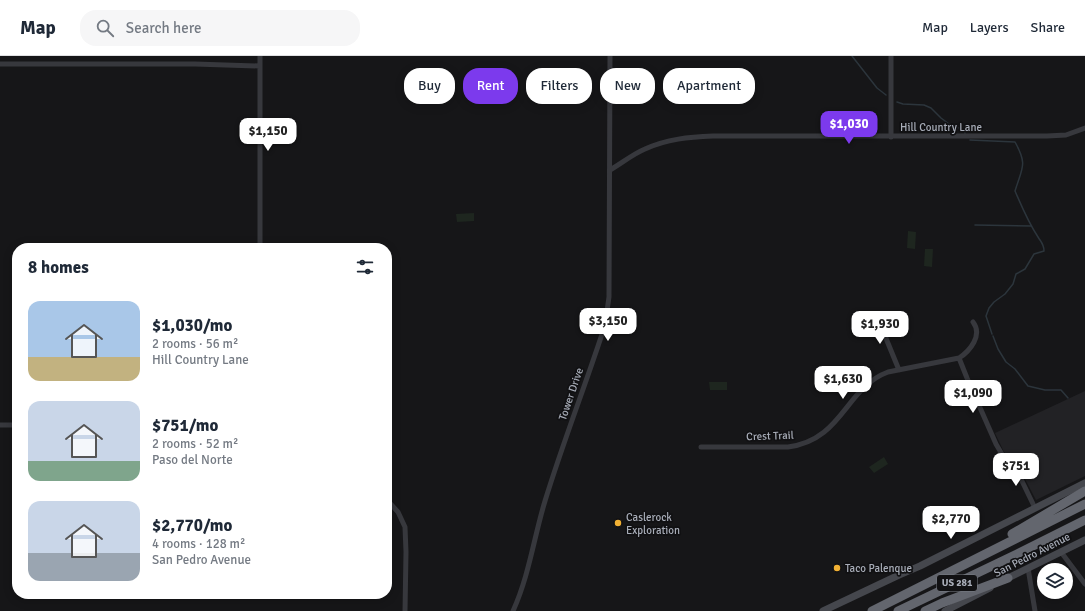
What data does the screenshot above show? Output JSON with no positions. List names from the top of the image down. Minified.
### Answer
{"streets":{"highway":["US 281"],"main road":["San Pedro Avenue"],"street":["Hill Country Lane","Tower Drive","Crest Trail"]},"crossings":[["Hill Country Lane","Tower Drive"]],"places":["Caslerock Exploration","Taco Palenque"],"page":{"header":"Map","search":"Search here","nav":["Map","Layers","Share"],"chip":["Buy","Rent","Filters","New","Apartment"],"price":["$1,030","$1,150","$3,150","$1,930","$1,630","$1,090","$751","$2,770"],"heading":"8 homes","list":[{"name":"$1,030/mo","note":"2 rooms · 56 m² · Hill Country Lane"},{"name":"$751/mo","note":"2 rooms · 52 m² · Paso del Norte"},{"name":"$2,770/mo","note":"4 rooms · 128 m² · San Pedro Avenue"}]}}
